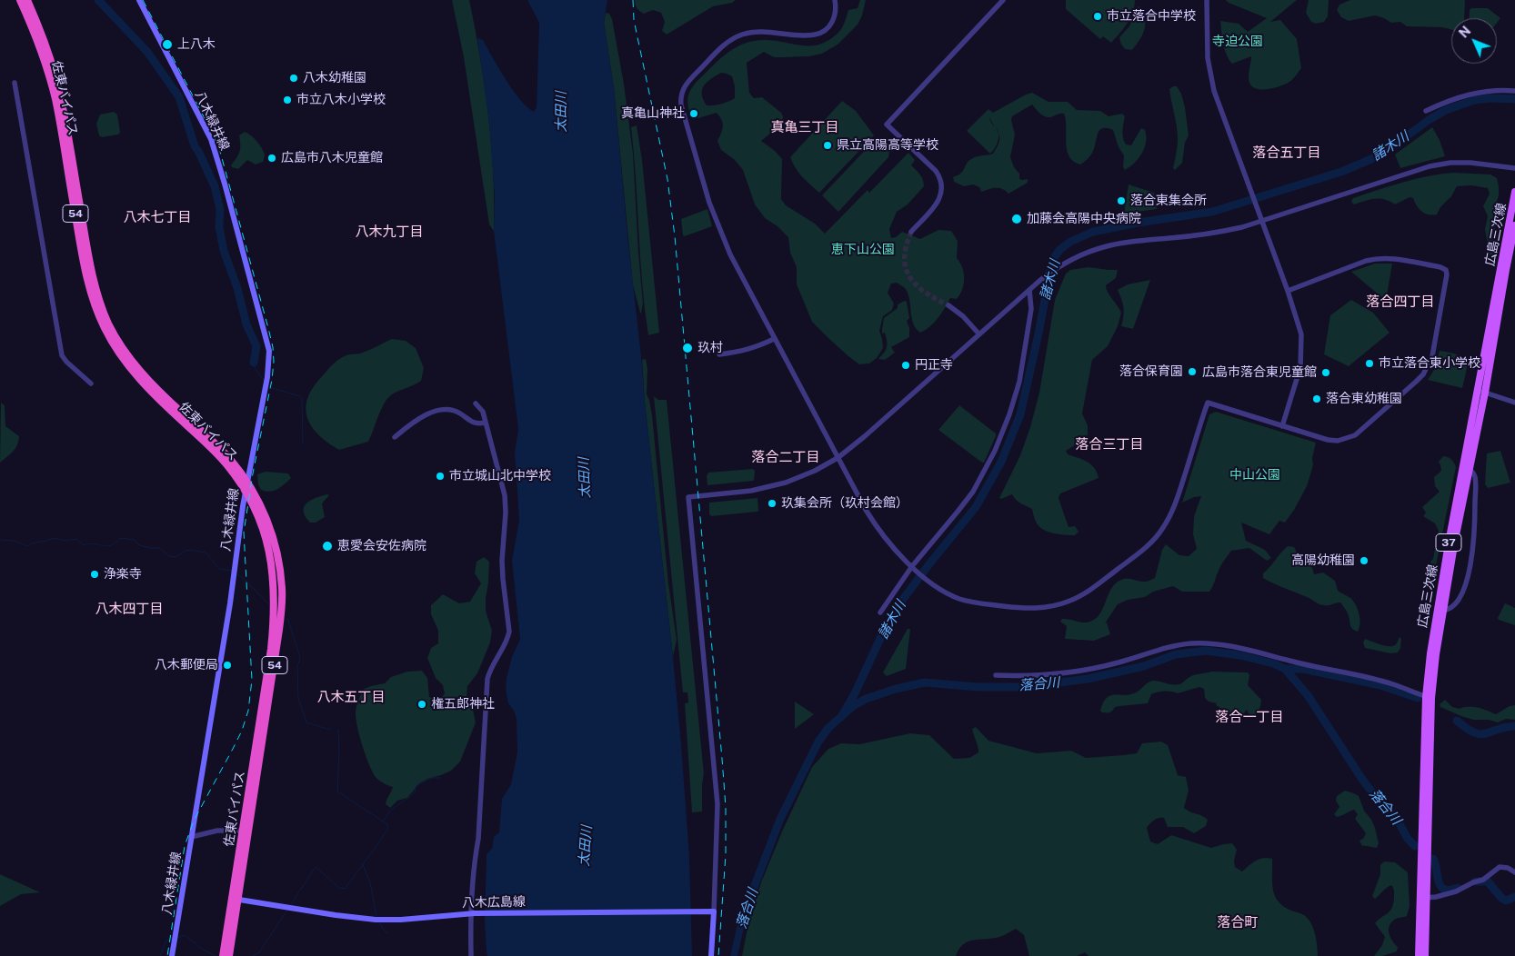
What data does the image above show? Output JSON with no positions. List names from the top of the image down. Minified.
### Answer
{"streets":{"highway":["佐東バイパス","54"],"main road":["八木緑井線","広島三次線","37","八木広島線"]},"crossings":[["佐東バイパス","八木広島線"]],"districts":["真亀三丁目","落合五丁目","八木七丁目","八木九丁目","落合四丁目","落合三丁目","落合二丁目","八木四丁目","八木五丁目","落合一丁目","落合町"],"water":["太田川","諸木川","落合川"],"parks":["寺迫公園","恵下山公園","中山公園"],"places":["市立落合中学校","上八木","八木幼稚園","市立八木小学校","真亀山神社","県立高陽高等学校","広島市八木児童館","落合東集会所","加藤会高陽中央病院","玖村","市立落合東小学校","円正寺","落合保育園","広島市落合東児童館","落合東幼稚園","市立城山北中学校","玖集会所（玖村会館）","恵愛会安佐病院","高陽幼稚園","浄楽寺","八木郵便局","権五郎神社"],"north":"top left"}
